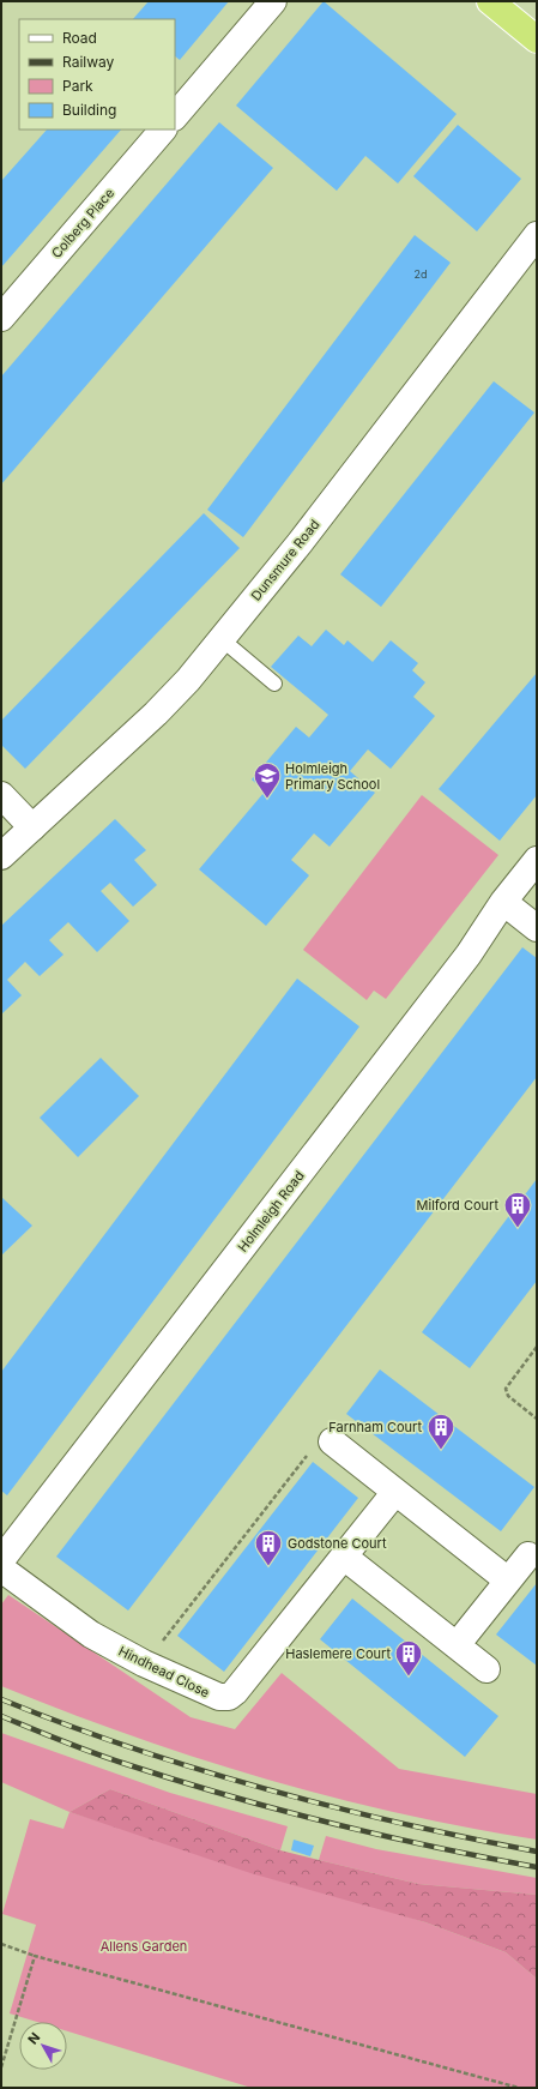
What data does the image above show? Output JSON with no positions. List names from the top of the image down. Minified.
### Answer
{"streets":{"street":["Colberg Place","Dunsmure Road","Holmleigh Road","Hindhead Close"]},"parks":["Allens Garden"],"places":{"school or university":["Holmleigh Primary School"],"building":["Milford Court","Farnham Court","Godstone Court","Haslemere Court"]},"house_numbers":["2d"],"legend":["Road","Railway","Park","Building"],"north":"top left"}
